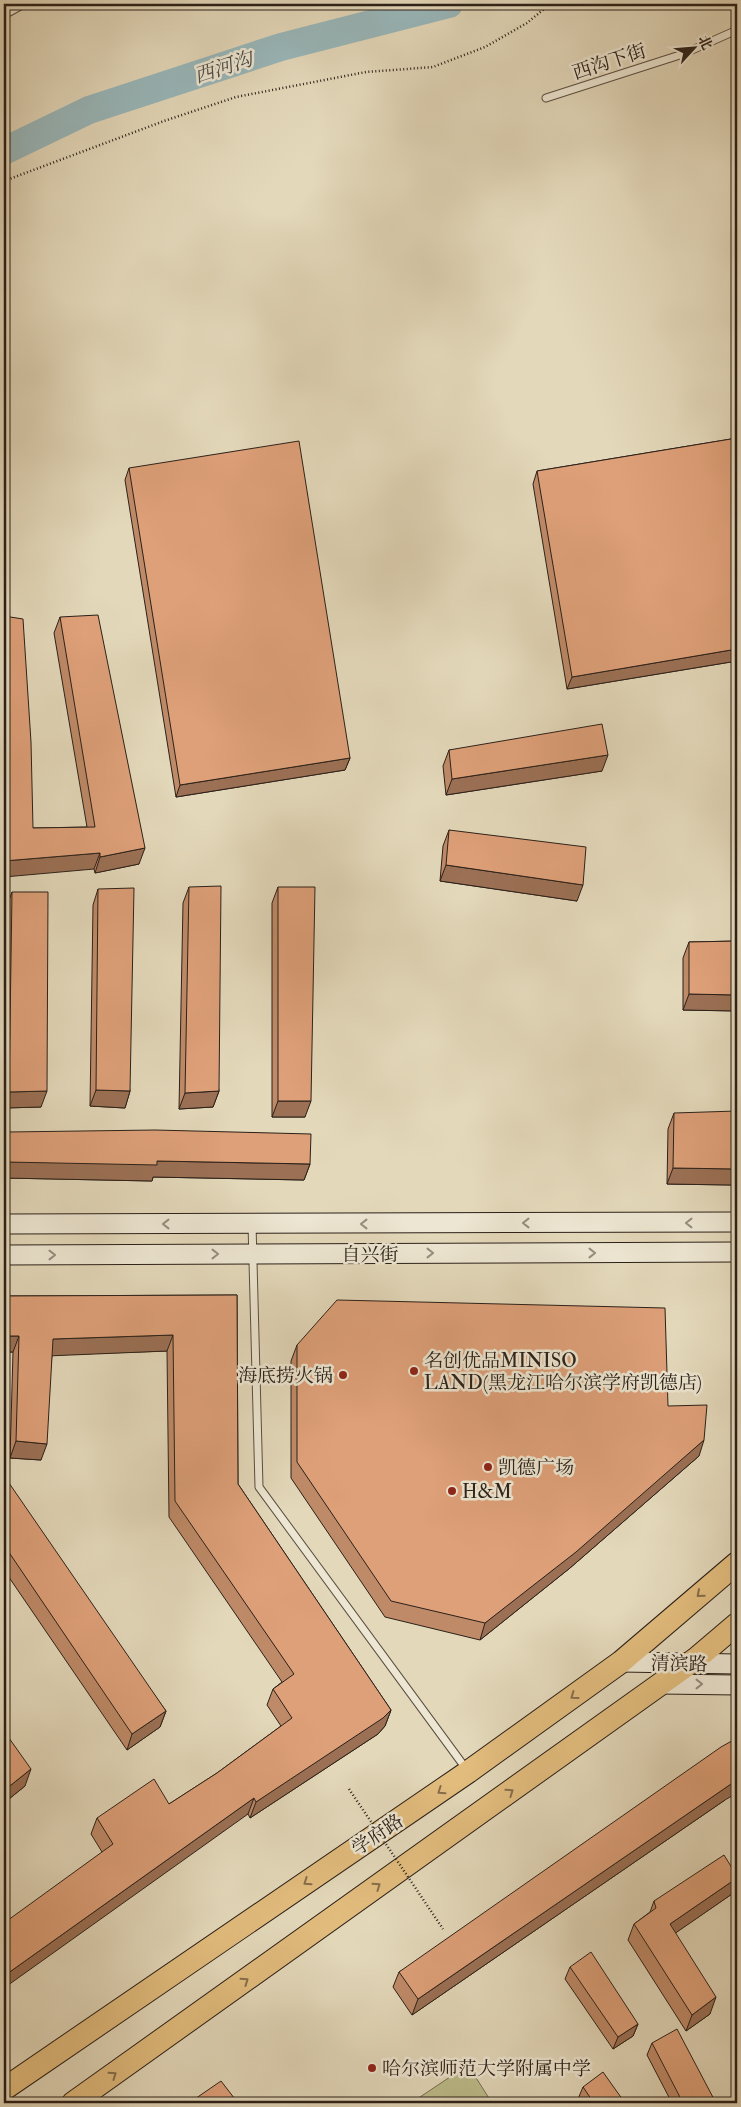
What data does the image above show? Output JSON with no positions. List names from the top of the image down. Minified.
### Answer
{"streets":{"highway":["学府路"],"main road":["自兴街","清滨路"],"lane":["西沟下街"]},"crossings":[["清滨路","学府路"]],"water":["西河沟"],"places":["名创优品MINISO LAND(黑龙江哈尔滨学府凯德店)","海底捞火锅","凯德广场","H&M","哈尔滨师范大学附属中学"],"north":"top right"}
